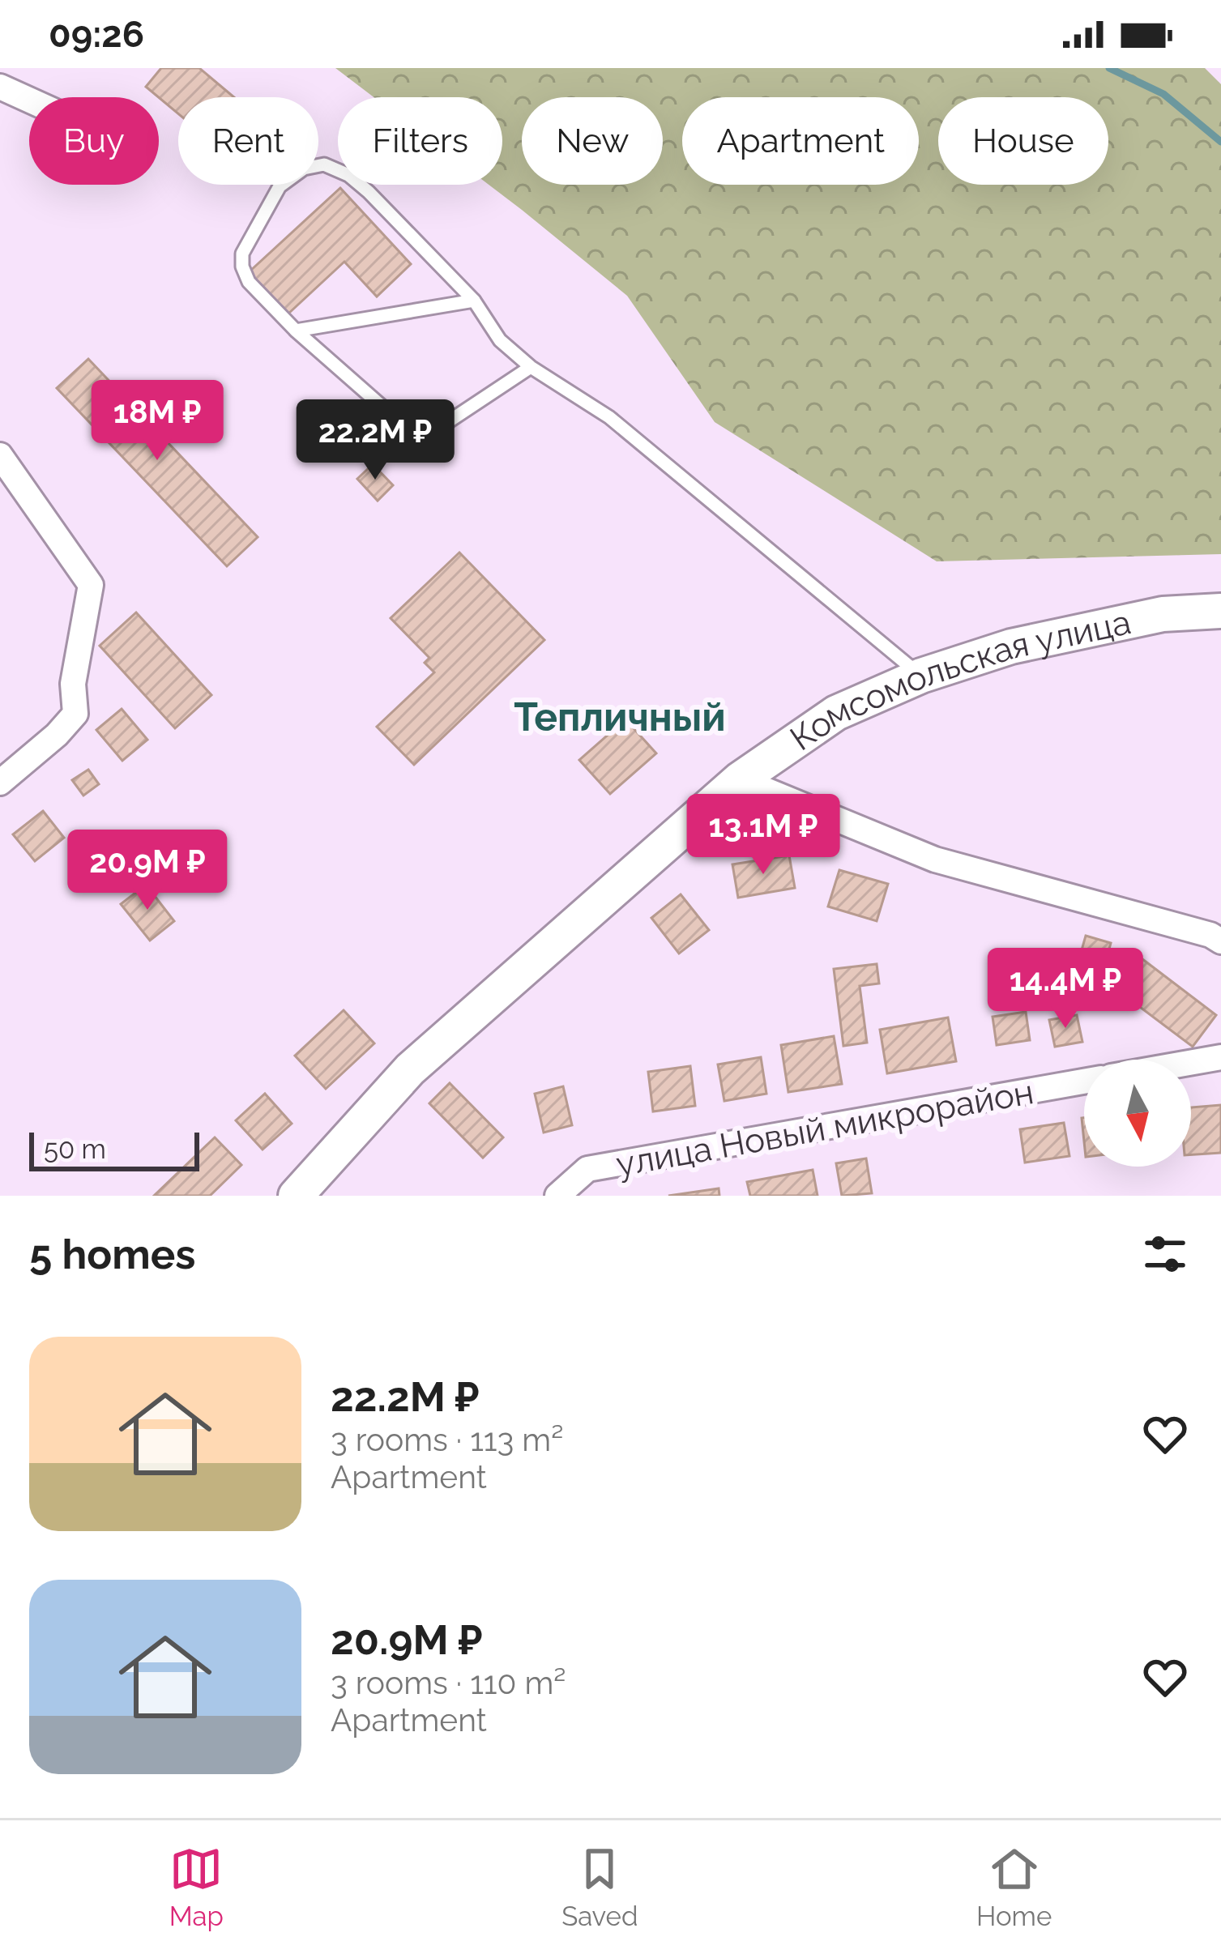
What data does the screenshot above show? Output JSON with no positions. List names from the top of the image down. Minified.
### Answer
{"streets":{"street":["Комсомольская улица","улица Новый микрорайон"]},"districts":["Тепличный"],"scale_bar":"50 m","north":"bottom","page":{"status":"09:26","chip":["Buy","Rent","Filters","New","Apartment","House"],"price":["18M ₽","22.2M ₽","13.1M ₽","20.9M ₽","14.4M ₽"],"scale":"50 m","heading":"5 homes","list":[{"name":"22.2M ₽","note":"3 rooms · 113 m² · Apartment"},{"name":"20.9M ₽","note":"3 rooms · 110 m² · Apartment"}],"tabs":["Map","Saved","Home"]}}
